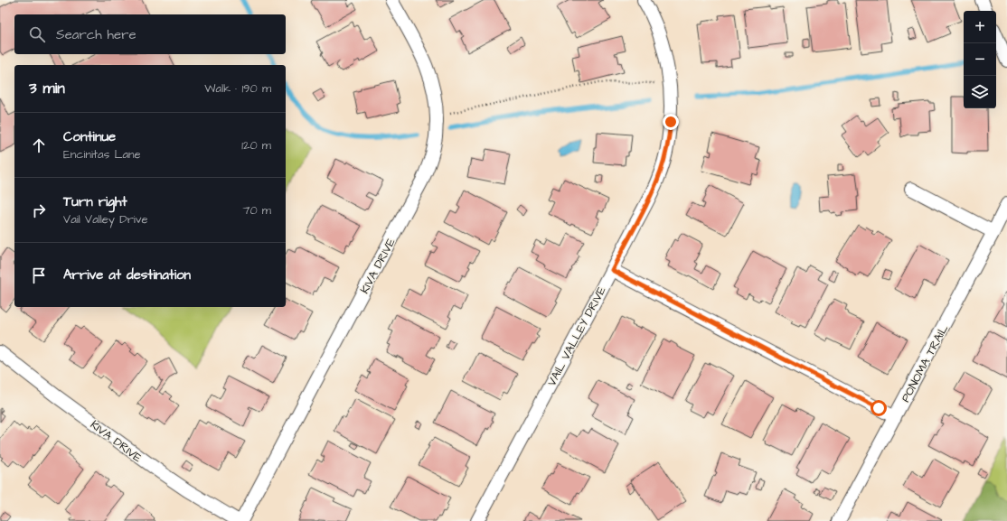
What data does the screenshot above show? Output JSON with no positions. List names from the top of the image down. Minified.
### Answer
{"streets":{"street":["KIVA DRIVE","VAIL VALLEY DRIVE","PONOMA TRAIL"]},"page":{"map_buttons":["+","−"],"search":"Search here","heading":["3 min","Walk · 190 m"],"list":[["Continue","Encinitas Lane","120 m"],["Turn right","Vail Valley Drive","70 m"],"Arrive at destination"]}}
